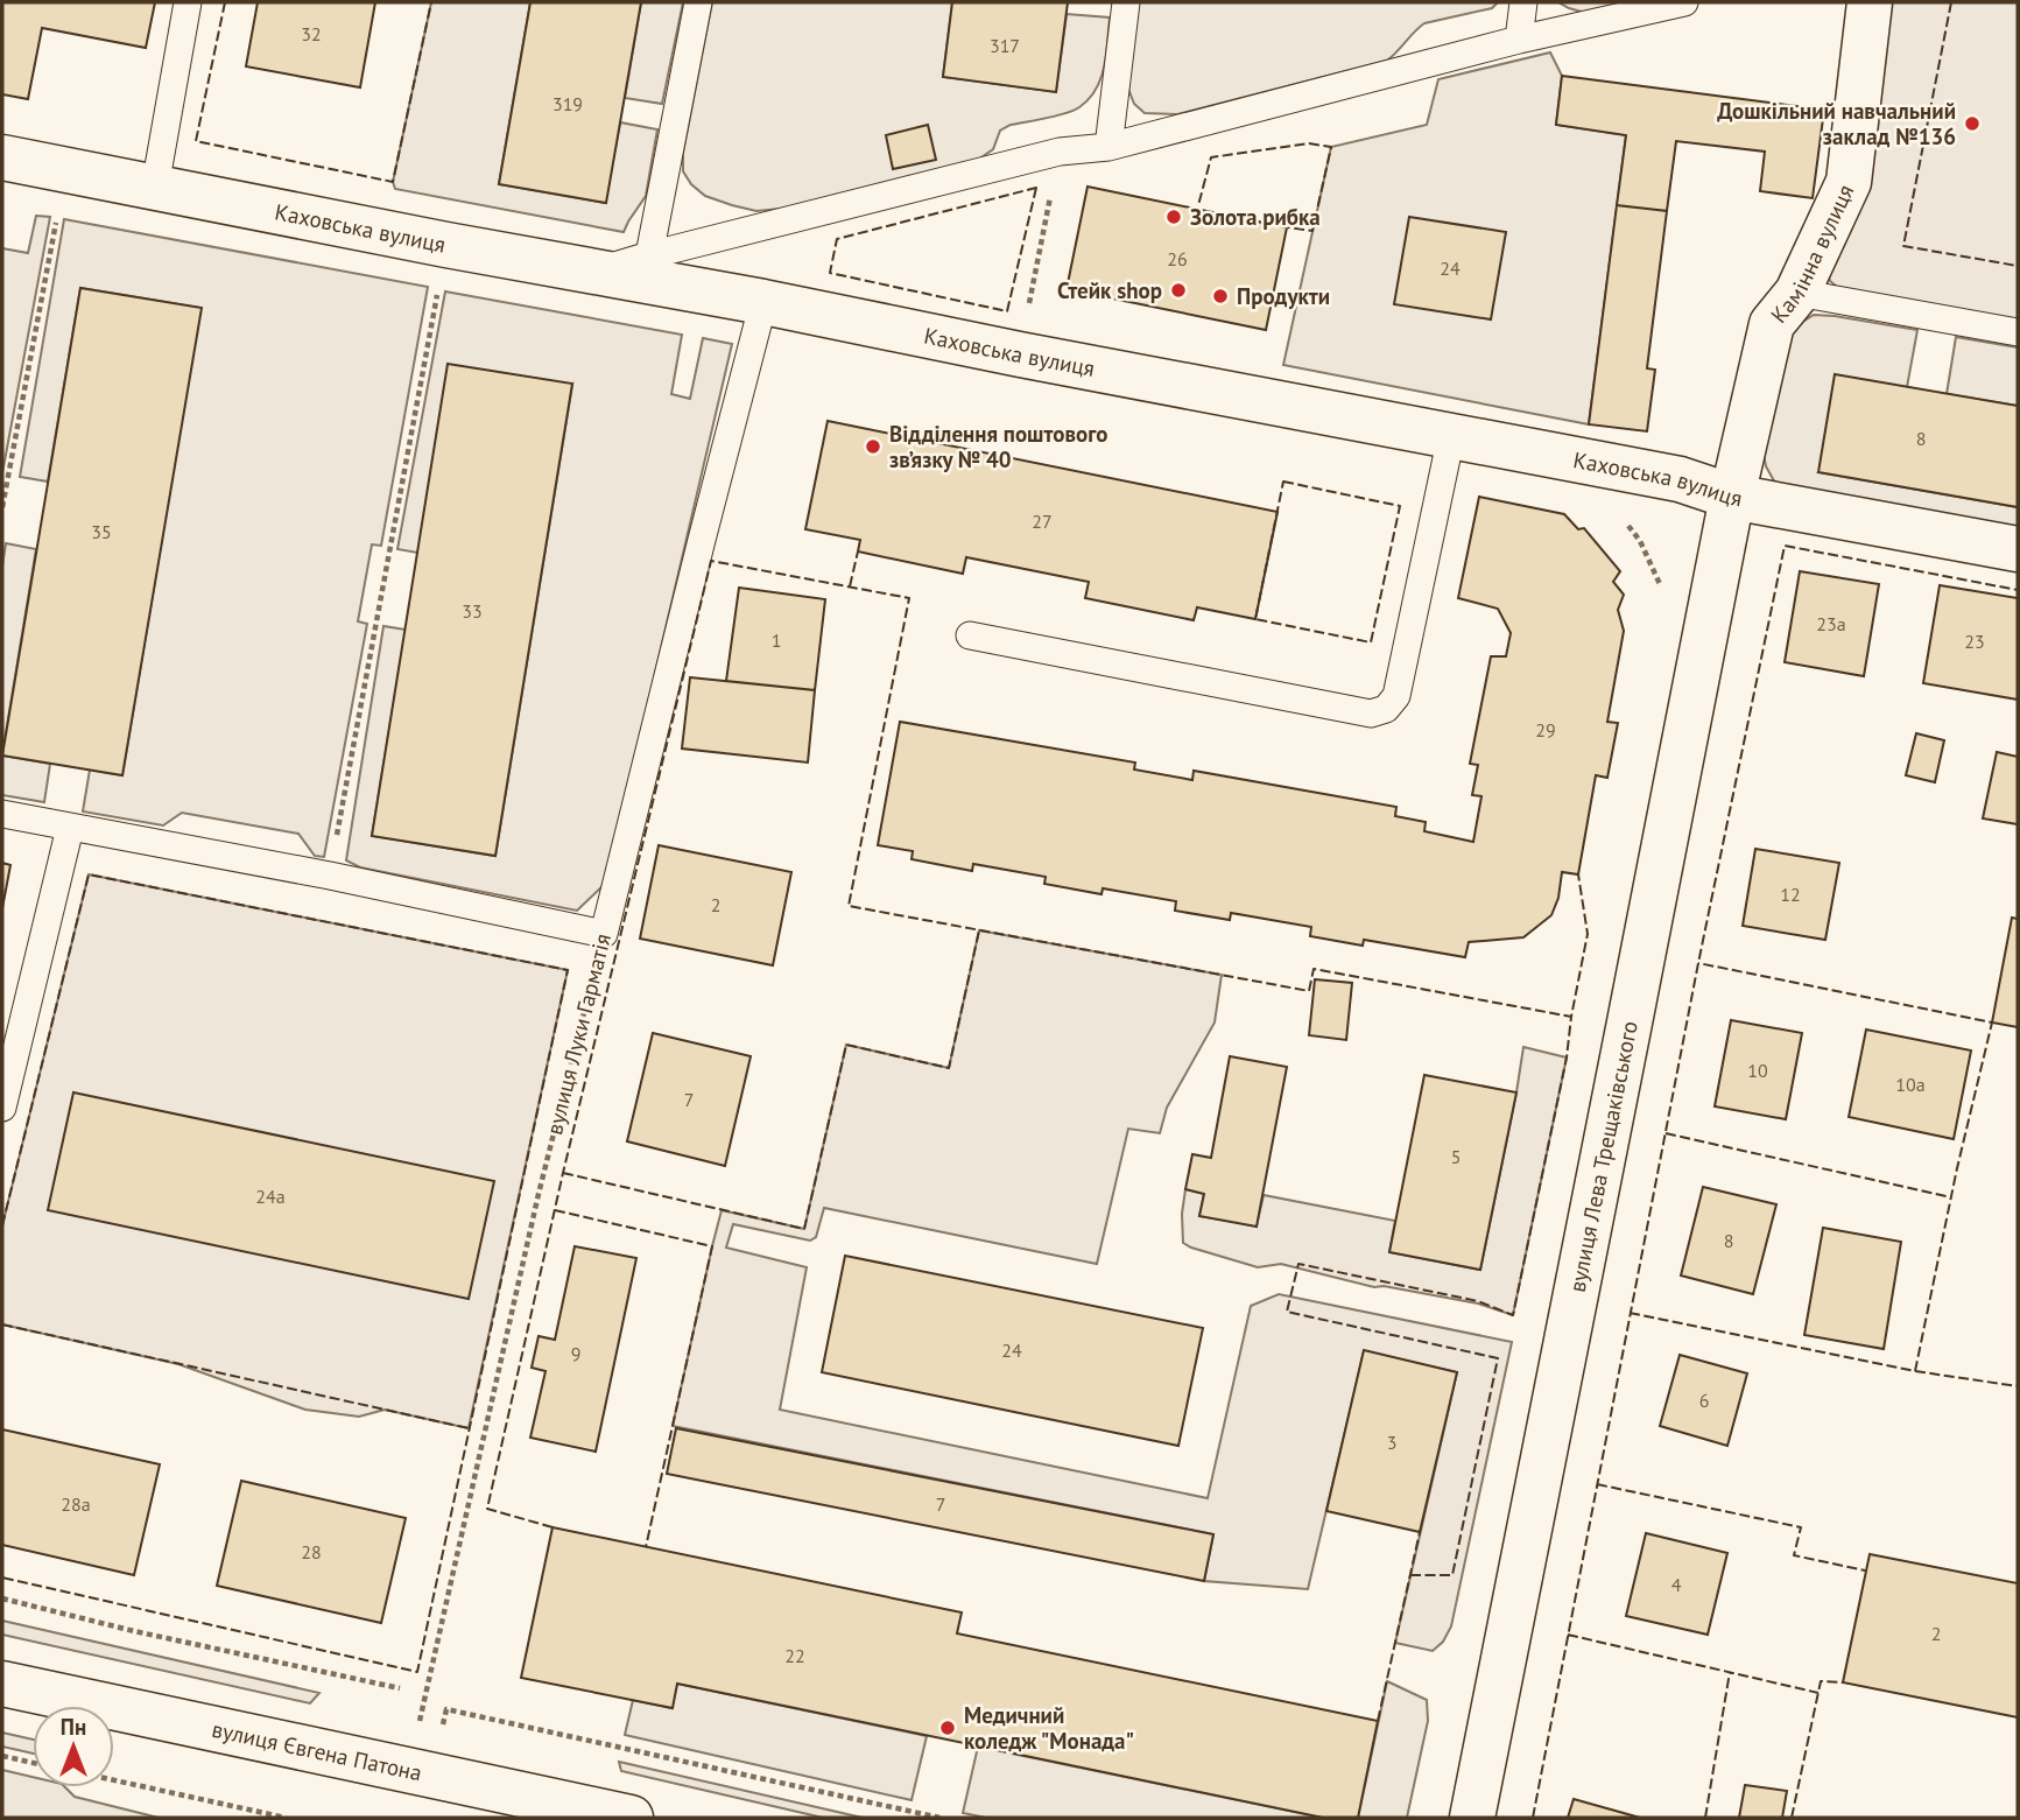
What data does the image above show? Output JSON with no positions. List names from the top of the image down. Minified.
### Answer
{"streets":{"street":["Каховська вулиця","Камінна вулиця","вулиця Лева Трещаківського","вулиця Євгена Патона"],"lane":["вулиця Луки Гарматія"]},"crossings":[["Каховська вулиця","Камінна вулиця"],["Каховська вулиця","вулиця Луки Гарматія"],["Каховська вулиця","вулиця Лева Трещаківського"],["Камінна вулиця","вулиця Лева Трещаківського"],["вулиця Луки Гарматія","вулиця Євгена Патона"]],"places":["Дошкільний навчальний заклад №136","Золота рибка","Стейк shop","Продукти","Відділення поштового зв’язку № 40","Медичний коледж \"Монада\""],"house_numbers":["32","317","319","26","24","8","27","35","33","23а","1","23","29","12","2","10","10а","7","5","24а","8","24","9","6","3","28а","7","28","4","2","22"],"north":"top"}
